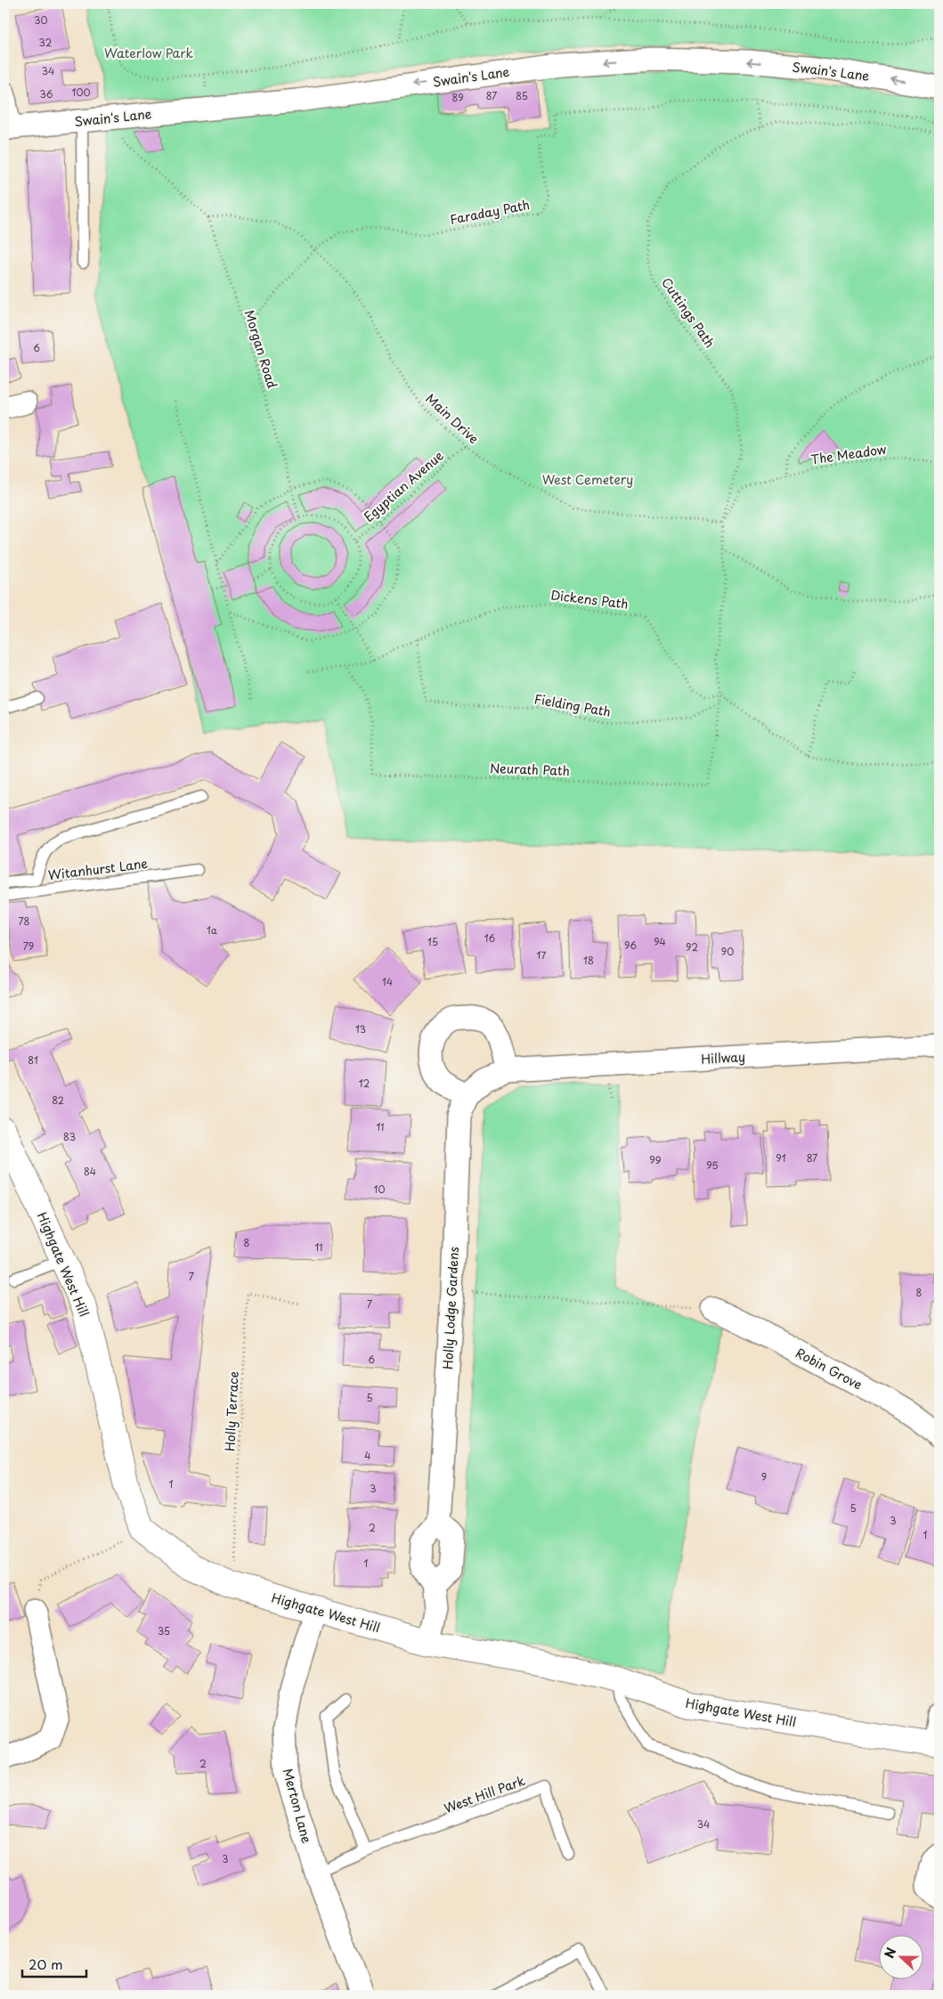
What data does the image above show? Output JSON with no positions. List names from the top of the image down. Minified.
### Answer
{"streets":{"street":["Swain's Lane","Hillway","Highgate West Hill","Holly Lodge Gardens","Robin Grove","Merton Lane"],"lane":["Witanhurst Lane","West Hill Park"],"path":["Faraday Path","Cuttings Path","Morgan Road","Main Drive","The Meadow","Egyptian Avenue","Dickens Path","Fielding Path","Neurath Path","Holly Terrace"]},"crossings":[["Faraday Path","Main Drive"],["Cuttings Path","Main Drive"],["Cuttings Path","The Meadow"],["Cuttings Path","Neurath Path"],["Morgan Road","Main Drive"],["Morgan Road","Egyptian Avenue"],["Main Drive","The Meadow"],["Main Drive","Egyptian Avenue"],["Main Drive","Neurath Path"],["The Meadow","Neurath Path"],["Dickens Path","Fielding Path"],["Dickens Path","Neurath Path"],["Fielding Path","Neurath Path"],["Hillway","Holly Lodge Gardens"],["Highgate West Hill","Holly Terrace"],["Highgate West Hill","Merton Lane"],["West Hill Park","Merton Lane"]],"one_way":["Swain's Lane"],"parks":["Waterlow Park","West Cemetery"],"house_numbers":["30","32","34","100","36","87","85","89","6","78","1a","16","15","94","96","79","92","90","17","18","14","13","81","12","82","11","83","91","87","99","95","84","10","8","11","7","8","7","6","5","4","9","1","3","5","3","2","1","1","35","2","34","3"],"scale_bar":"20 m","north":"left"}
